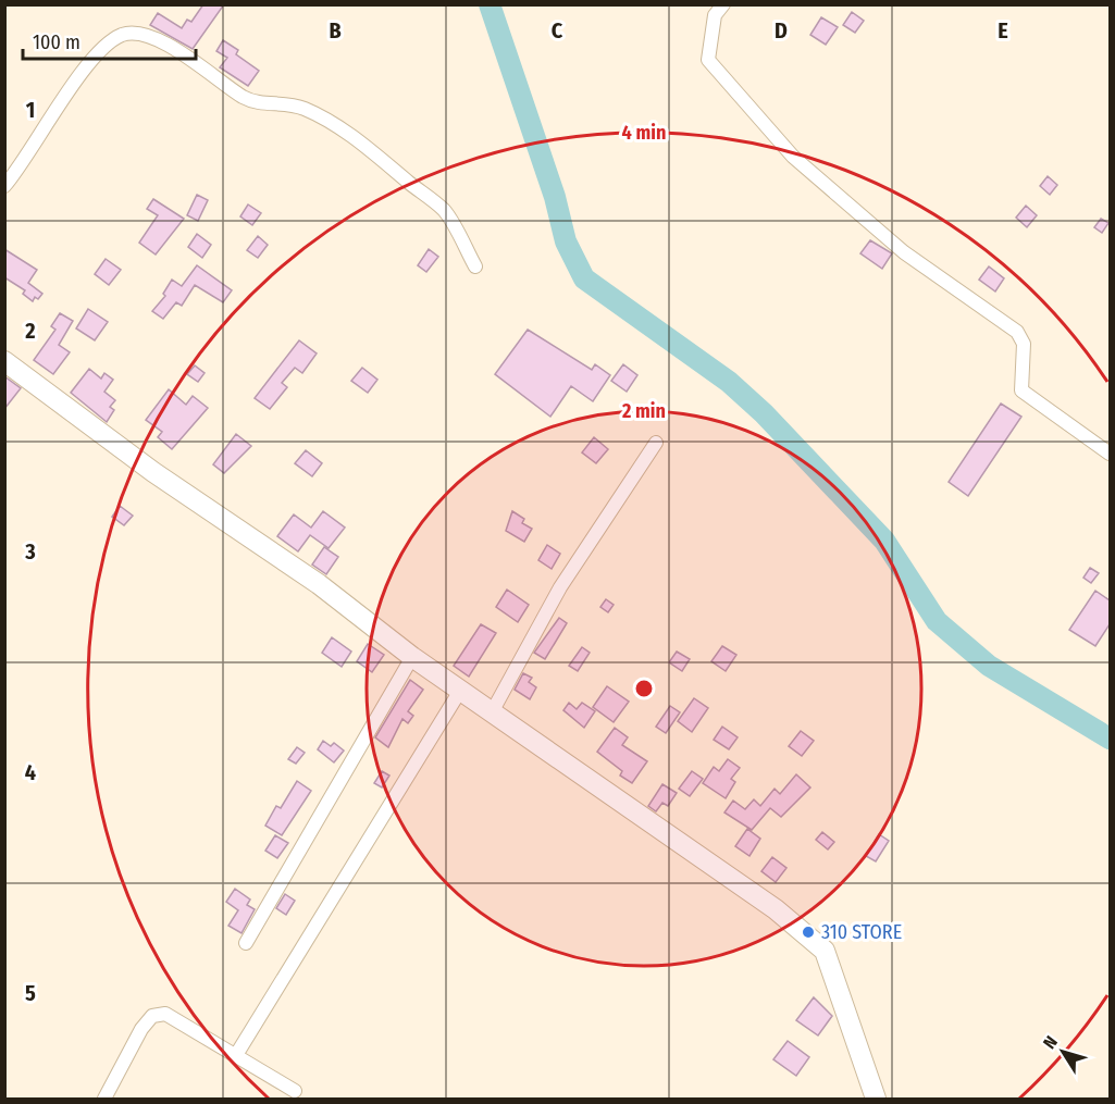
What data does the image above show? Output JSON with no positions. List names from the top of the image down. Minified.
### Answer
{"places":["310 STORE"],"scale_bar":"100 m","north":"top left","grid":{"columns":["B","C","D","E"],"rows":["1","2","3","4","5"]},"rings":["4 min","2 min"]}
